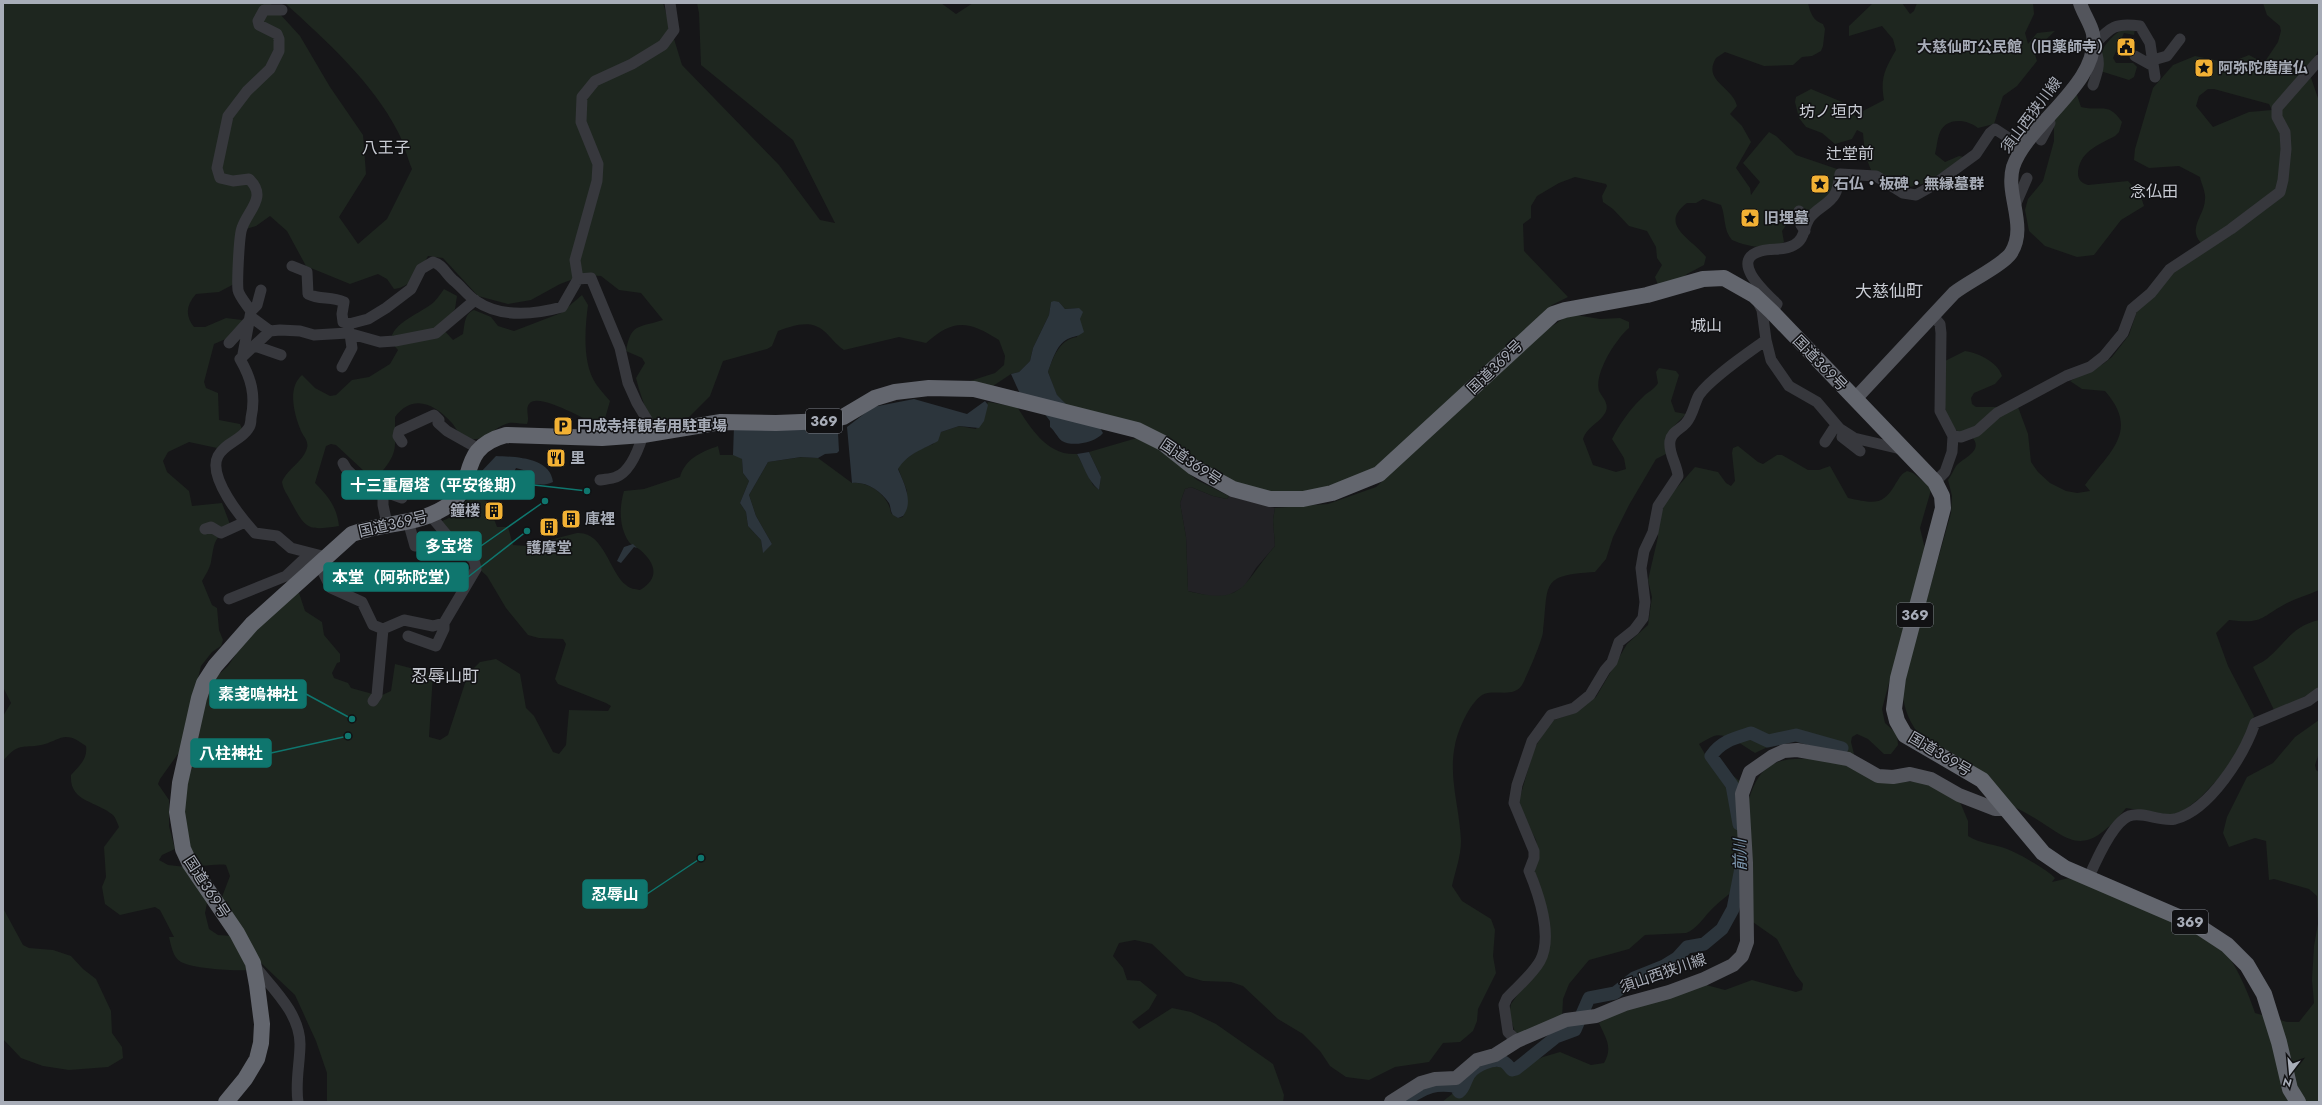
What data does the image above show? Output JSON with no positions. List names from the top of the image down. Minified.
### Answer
{"streets":{"highway":["国道369号","369"],"main road":["須山西狭川線"]},"crossings":[["須山西狭川線","国道369号"]],"districts":["坊ノ垣内","八王子","辻堂前","念仏田","大慈仙町","城山","忍辱山町"],"water":["前川"],"places":{"public building":["大慈仙町公民館（旧薬師寺）"],"place":["阿弥陀磨崖仏","石仏・板碑・無縁墓群","旧埋墓"],"parking":["円成寺拝観者用駐車場"],"restaurant":["里"],"other":["十三重層塔（平安後期）","多宝塔","本堂（阿弥陀堂）","素戔嗚神社","八柱神社","忍辱山"],"building":["鐘楼","庫裡","護摩堂"]},"north":"bottom"}
